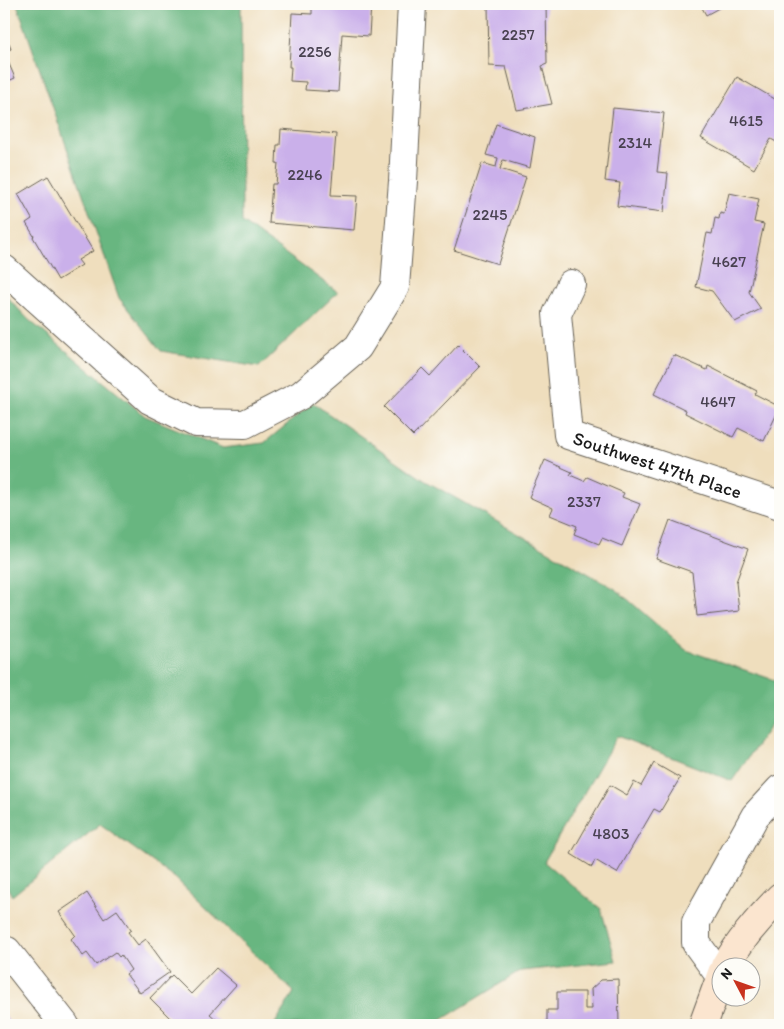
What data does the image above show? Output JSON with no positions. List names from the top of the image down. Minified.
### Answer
{"streets":{"street":["Southwest 47th Place"]},"house_numbers":["2257","2256","4615","2314","2246","2245","4627","4647","2337","4803"],"north":"top left"}
